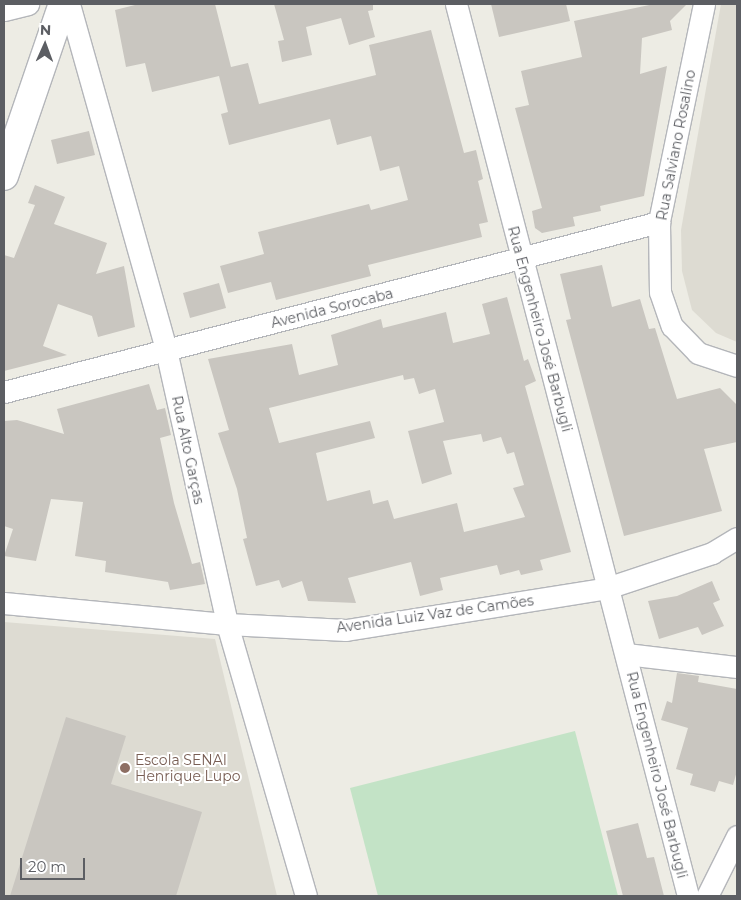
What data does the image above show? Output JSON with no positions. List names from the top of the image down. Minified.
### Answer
{"streets":{"street":["Rua Salviano Rosalino","Avenida Sorocaba","Rua Engenheiro José Barbugli","Rua Alto Garças","Avenida Luiz Vaz de Camões"]},"crossings":[["Rua Salviano Rosalino","Avenida Sorocaba"],["Avenida Sorocaba","Rua Engenheiro José Barbugli"],["Avenida Sorocaba","Rua Alto Garças"],["Rua Engenheiro José Barbugli","Avenida Luiz Vaz de Camões"],["Rua Alto Garças","Avenida Luiz Vaz de Camões"]],"places":["Escola SENAI Henrique Lupo"],"scale_bar":"20 m","north":"top"}
